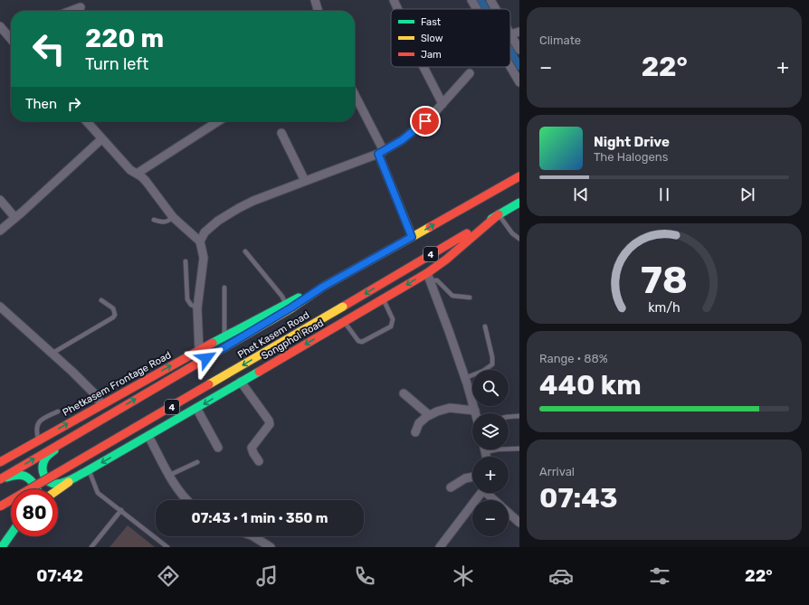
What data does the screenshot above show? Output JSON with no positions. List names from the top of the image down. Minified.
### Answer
{"streets":{"main road":["4","Phet Kasem Road","Songphol Road","Phetkasem Frontage Road"]},"crossings":[["Phet Kasem Road","Songphol Road"],["Phet Kasem Road","Phetkasem Frontage Road"]],"one_way":["Songphol Road","Phetkasem Frontage Road"],"legend":["Fast","Slow","Jam"],"page":{"tile":["Climate",["Range · 88%","440 km"],["Arrival","07:43"]],"turn":["220 m","Turn left"],"heat":["−","22°","+"],"then":"Then","song":["Night Drive","The Halogens"],"map_buttons":["+","−"],"limit":"80","trip":"07:43 · 1 min · 350 m","tabs":["07:42","22°"],"gauge":["78","km/h"]}}
